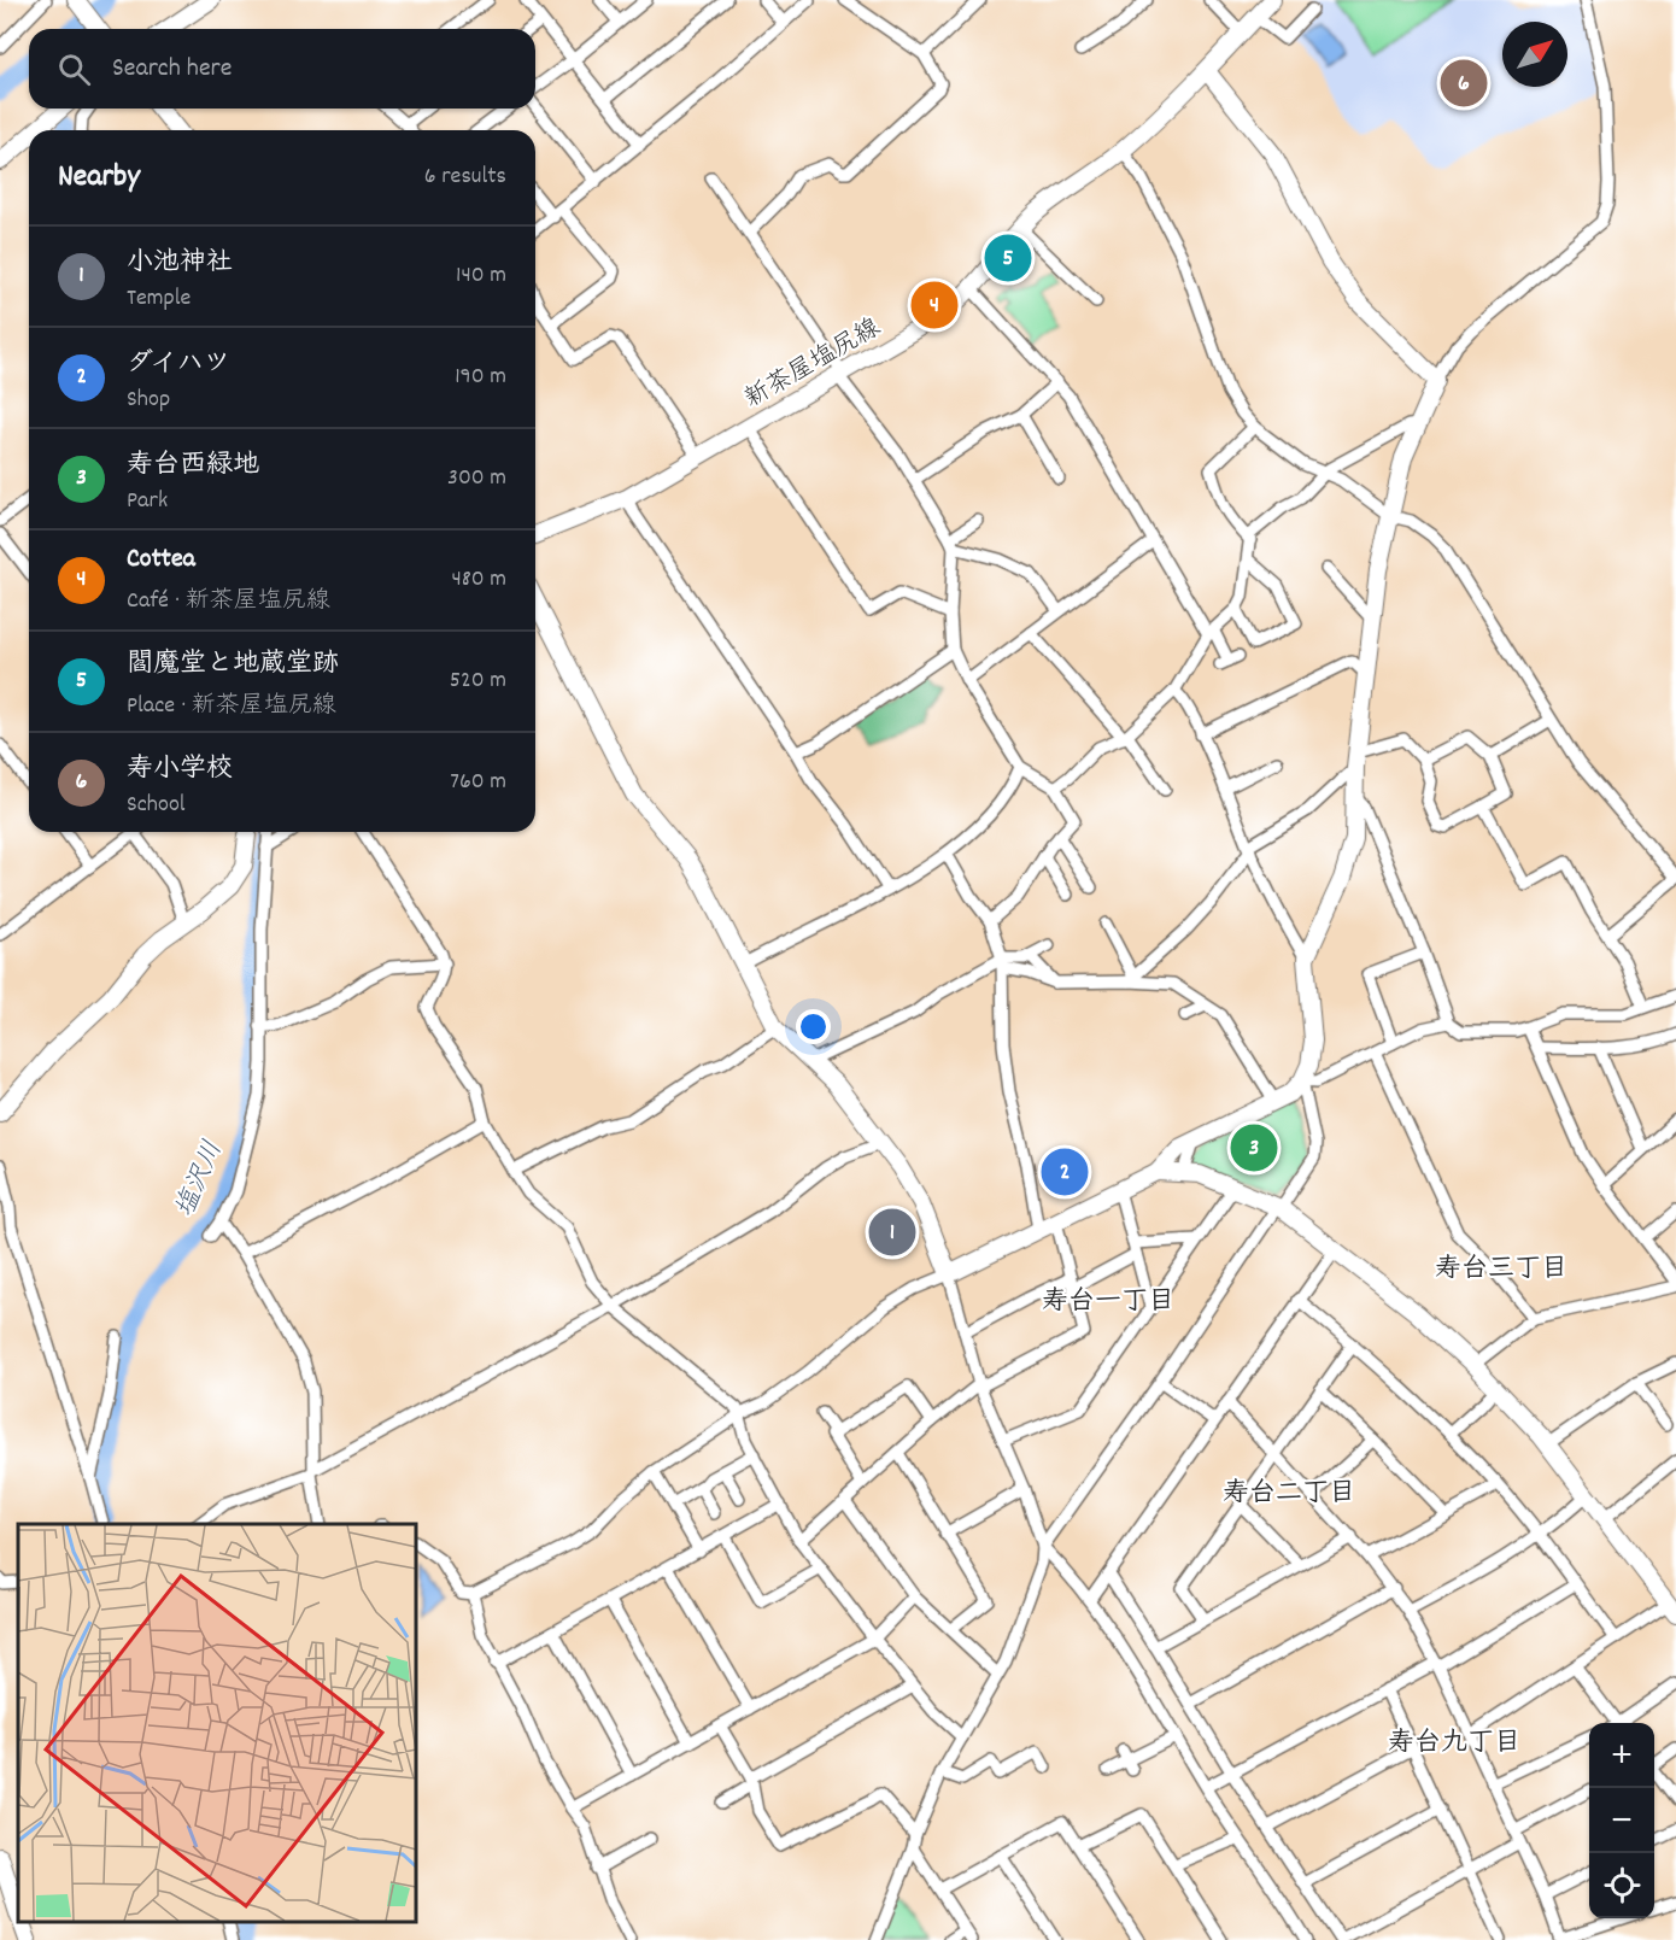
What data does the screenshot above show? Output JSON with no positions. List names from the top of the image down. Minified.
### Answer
{"streets":{"street":["新茶屋塩尻線"]},"districts":["寿台三丁目","寿台一丁目","寿台二丁目","寿台九丁目"],"water":["塩沢川"],"north":"top right","page":{"search":"Search here","pins":["6","5","4","3","2","1"],"heading":["Nearby","6 results"],"list":[{"mark":"1","name":"小池神社","note":"Temple","value":"140 m"},{"mark":"2","name":"ダイハツ","note":"Shop","value":"190 m"},{"mark":"3","name":"寿台西緑地","note":"Park","value":"300 m"},{"mark":"4","name":"Cottea","note":"Café · 新茶屋塩尻線","value":"480 m"},{"mark":"5","name":"閻魔堂と地蔵堂跡","note":"Place · 新茶屋塩尻線","value":"520 m"},{"mark":"6","name":"寿小学校","note":"School","value":"760 m"}],"map_buttons":["+","−"]}}
